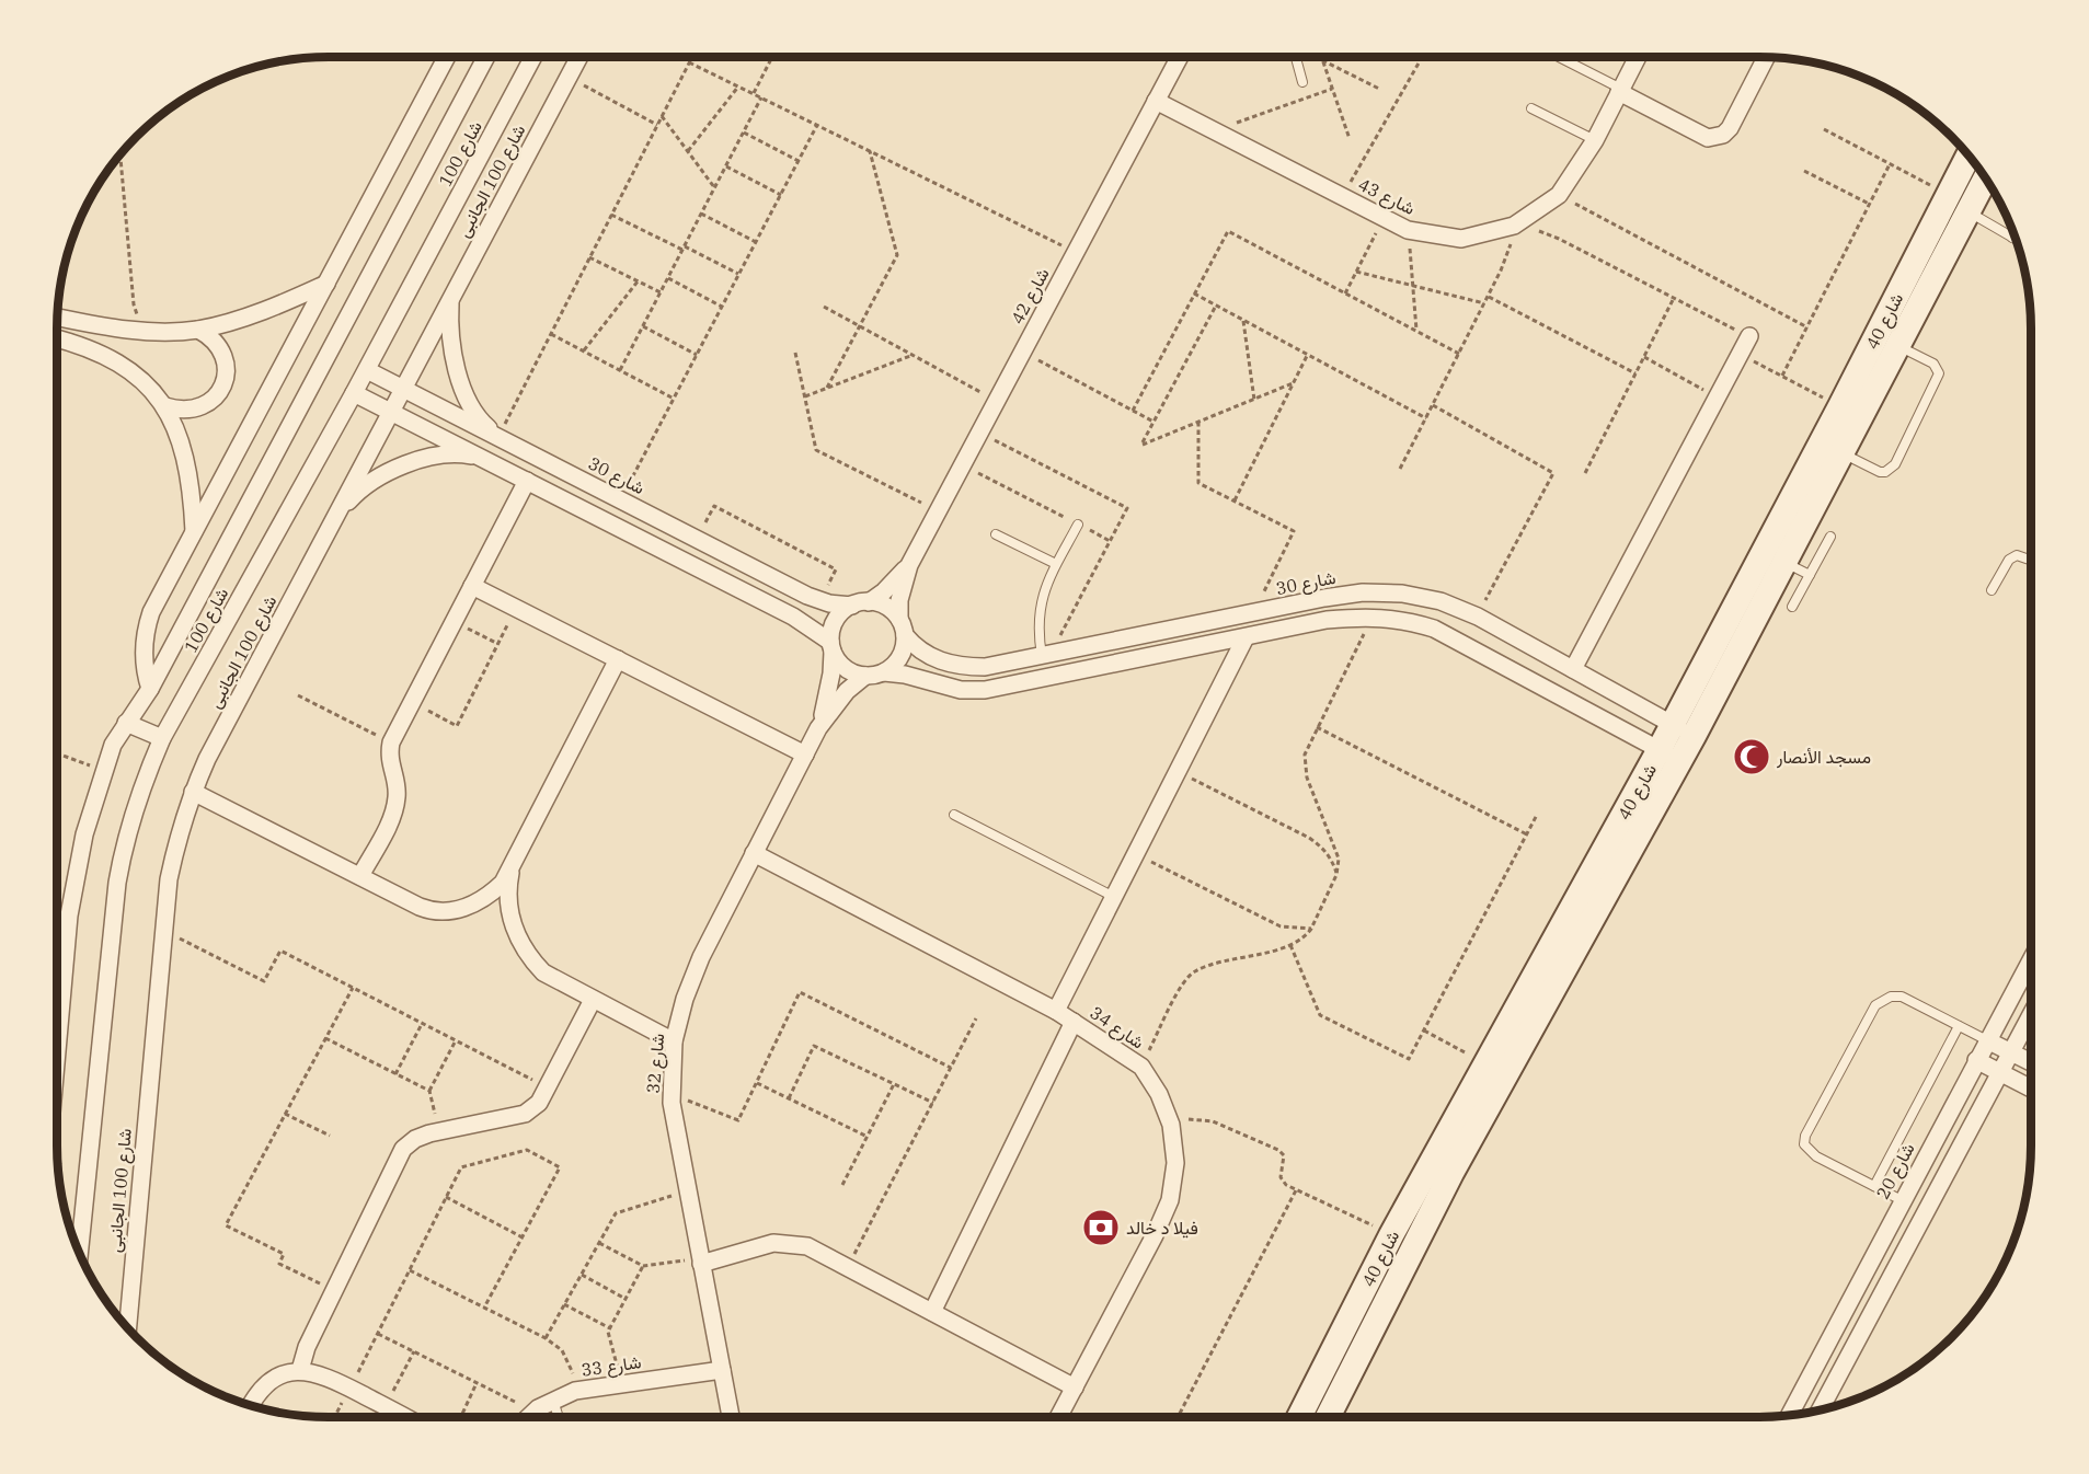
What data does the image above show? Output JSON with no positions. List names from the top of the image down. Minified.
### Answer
{"streets":{"street":["شارع 100","شارع 100 الجانبى","شارع 43","شارع 42","شارع 40","شارع 30","شارع 34","شارع 32","شارع 20","شارع 33"]},"crossings":[["شارع 100","شارع 30"],["شارع 100 الجانبى","شارع 30"],["شارع 43","شارع 42"],["شارع 42","شارع 30"],["شارع 42","شارع 32"],["شارع 40","شارع 30"],["شارع 30","شارع 32"],["شارع 34","شارع 32"],["شارع 32","شارع 33"]],"places":{"mosque":["مسجد الأنصار"],"bank":["فيلا د خالد"]}}
